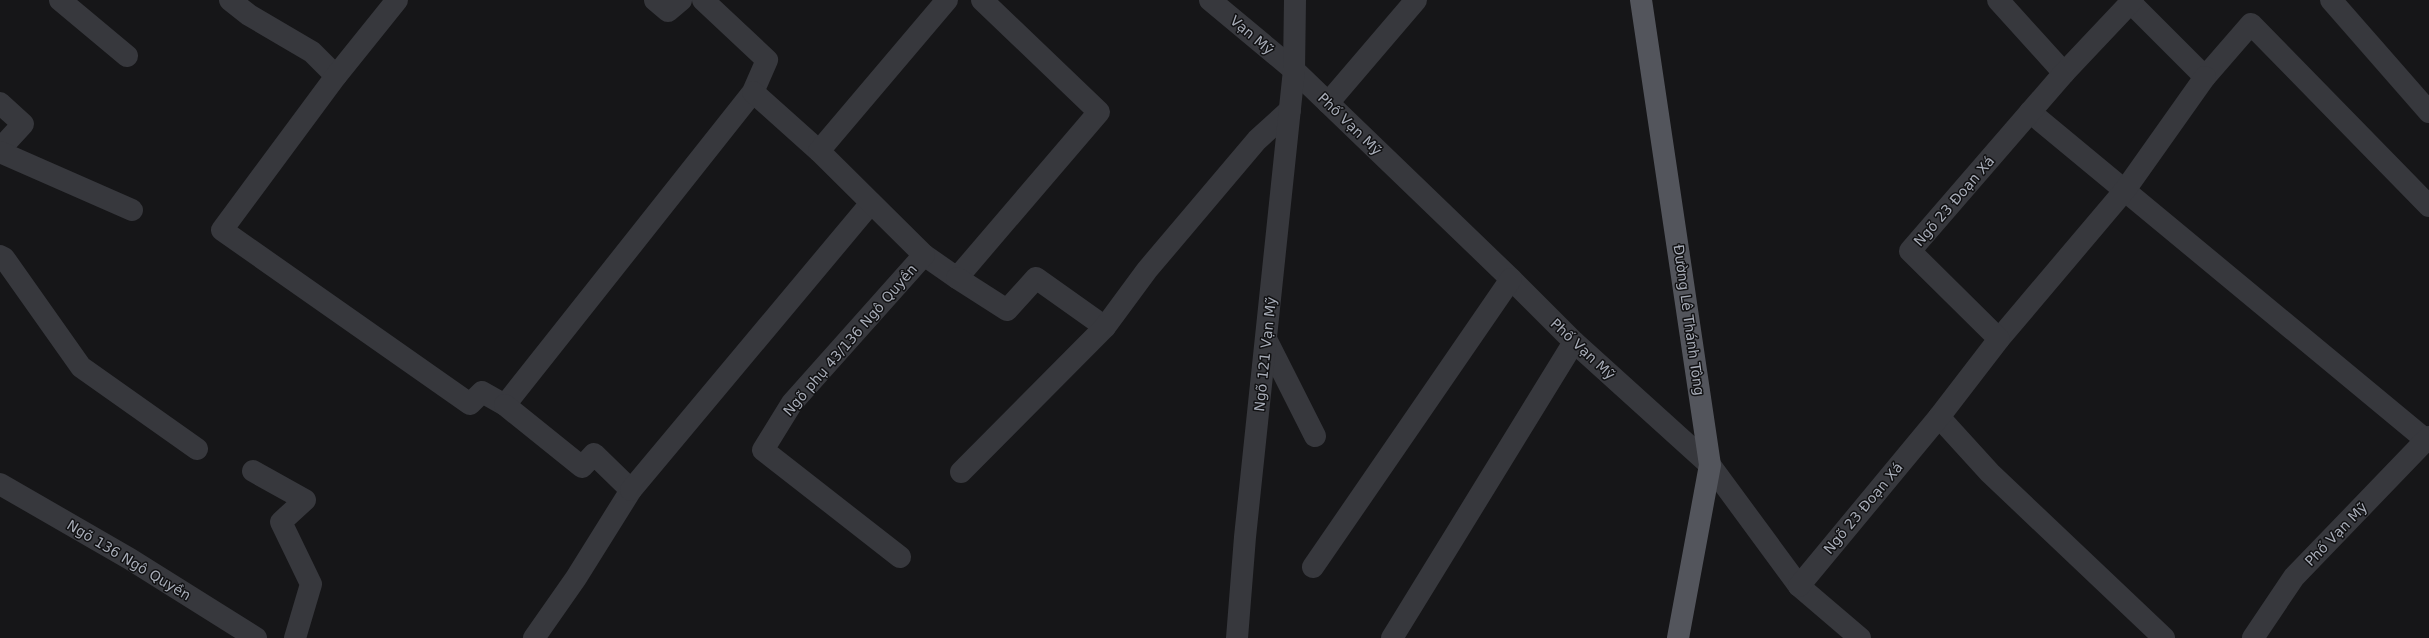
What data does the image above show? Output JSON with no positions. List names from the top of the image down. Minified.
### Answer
{"streets":{"main road":["Đường Lê Thánh Tông"],"street":["Vạn Mỹ","Phố Vạn Mỹ","Ngõ 23 Đoạn Xá","Ngõ phụ 43/136 Ngô Quyền","Ngõ 121 Vạn Mỹ","Ngõ 136 Ngô Quyền"]},"crossings":[["Vạn Mỹ","Phố Vạn Mỹ"],["Vạn Mỹ","Ngõ 121 Vạn Mỹ"],["Phố Vạn Mỹ","Ngõ 23 Đoạn Xá"],["Phố Vạn Mỹ","Đường Lê Thánh Tông"],["Phố Vạn Mỹ","Ngõ 121 Vạn Mỹ"]]}
